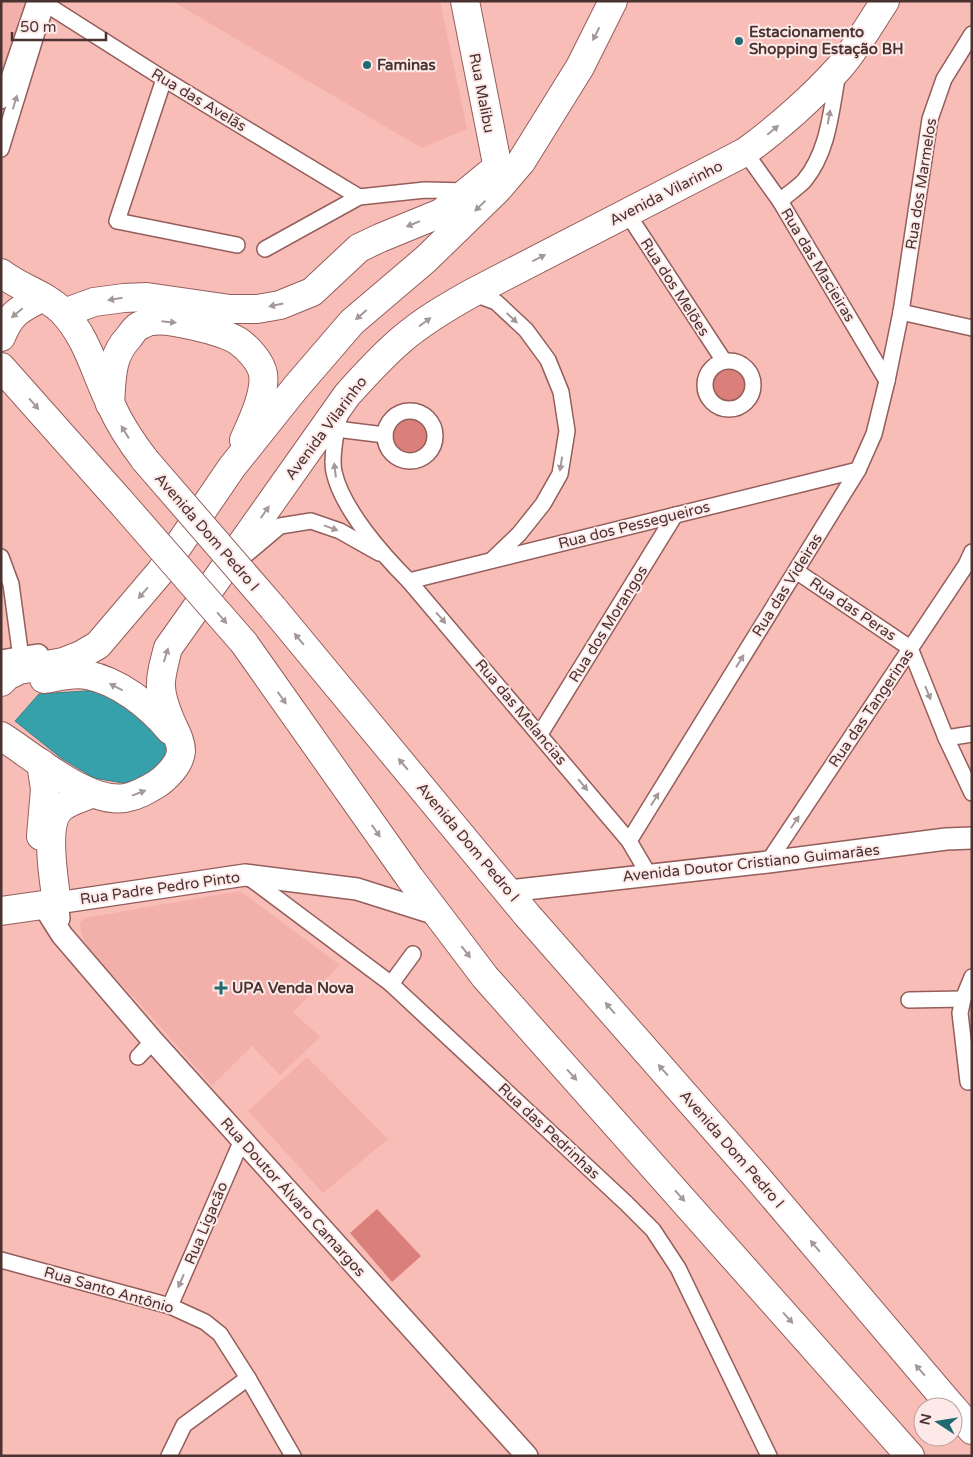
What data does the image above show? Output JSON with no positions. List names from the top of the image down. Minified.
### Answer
{"streets":{"highway":["Rua Malibu","Avenida Vilarinho","Avenida Dom Pedro I","Rua Padre Pedro Pinto","Rua Doutor Álvaro Camargos"],"main road":["Avenida Doutor Cristiano Guimarães"],"street":["Rua das Avelãs","Rua dos Marmelos","Rua das Macieiras","Rua dos Melões","Rua dos Pessegueiros","Rua das Videiras","Rua das Peras","Rua dos Morangos","Rua das Tangerinas","Rua das Melancias","Rua das Pedrinhas","Rua Ligacão","Rua Santo Antônio"]},"crossings":[["Rua dos Marmelos","Rua das Videiras"],["Avenida Vilarinho","Rua das Macieiras"],["Avenida Vilarinho","Rua dos Melões"],["Avenida Vilarinho","Rua das Melancias"],["Avenida Vilarinho","Rua Doutor Álvaro Camargos"],["Rua das Macieiras","Rua das Videiras"],["Rua dos Pessegueiros","Rua das Videiras"],["Rua dos Pessegueiros","Rua dos Morangos"],["Rua dos Pessegueiros","Rua das Melancias"],["Avenida Dom Pedro I","Avenida Doutor Cristiano Guimarães"],["Rua das Videiras","Rua das Peras"],["Rua das Videiras","Rua das Melancias"],["Rua das Peras","Rua das Tangerinas"],["Rua dos Morangos","Rua das Melancias"],["Rua das Tangerinas","Avenida Doutor Cristiano Guimarães"],["Rua das Melancias","Avenida Doutor Cristiano Guimarães"],["Rua Padre Pedro Pinto","Rua das Pedrinhas"],["Rua Padre Pedro Pinto","Rua Doutor Álvaro Camargos"],["Rua Doutor Álvaro Camargos","Rua Ligacão"],["Rua Ligacão","Rua Santo Antônio"]],"one_way":["Rua das Videiras","Rua das Tangerinas","Rua Ligacão"],"places":{"other":["Estacionamento Shopping Estação BH","Faminas"],"health":["UPA Venda Nova"]},"scale_bar":"50 m","north":"left"}
